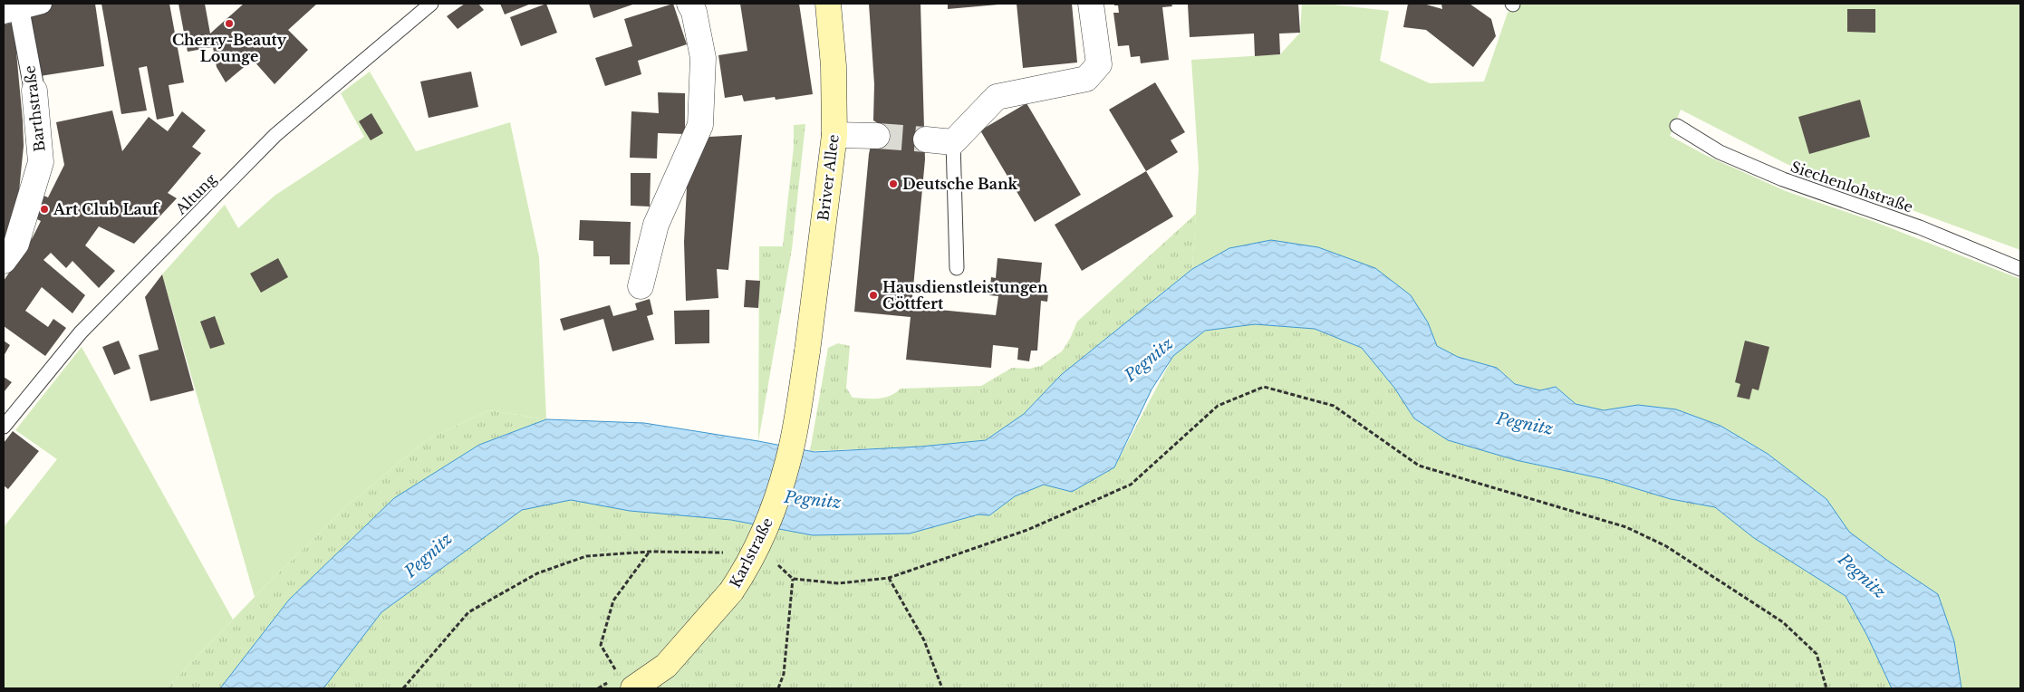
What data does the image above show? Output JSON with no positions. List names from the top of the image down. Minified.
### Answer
{"streets":{"main road":["Briver Allee","Karlstraße"],"street":["Barthstraße"],"lane":["Siechenlohstraße","Altung"]},"crossings":[["Briver Allee","Karlstraße"]],"water":["Pegnitz"],"places":["Cherry-Beauty Lounge","Deutsche Bank","Art Club Lauf","Hausdienstleistungen Göttfert"]}
